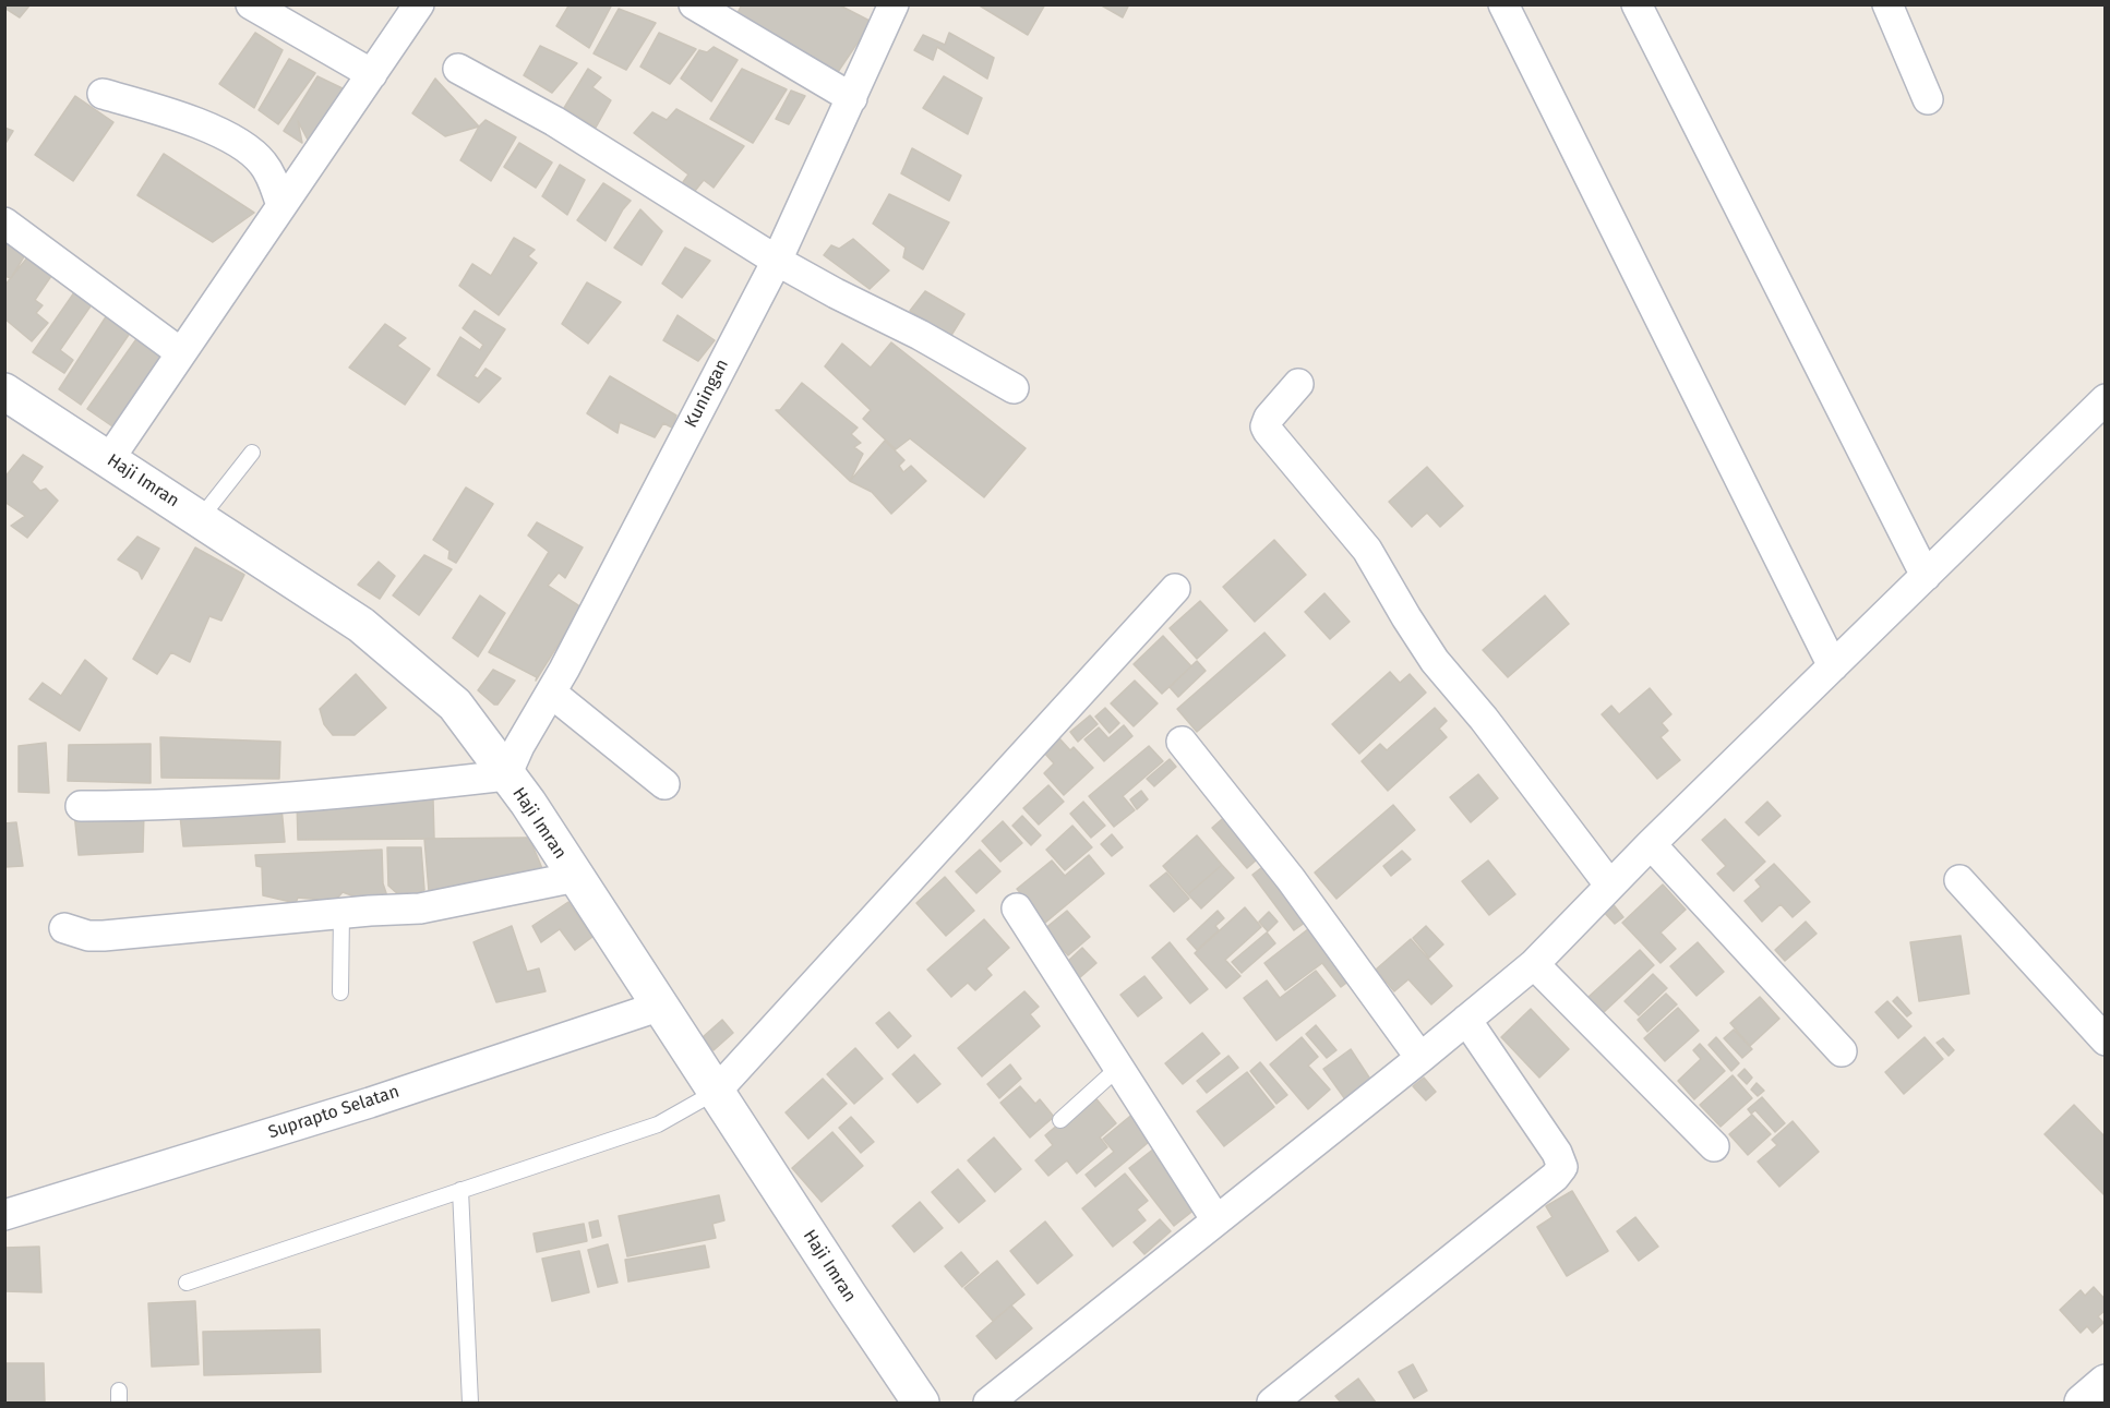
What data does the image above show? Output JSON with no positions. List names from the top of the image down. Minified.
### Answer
{"streets":{"street":["Kuningan","Haji Imran","Suprapto Selatan"]},"crossings":[["Kuningan","Haji Imran"],["Haji Imran","Suprapto Selatan"]]}
